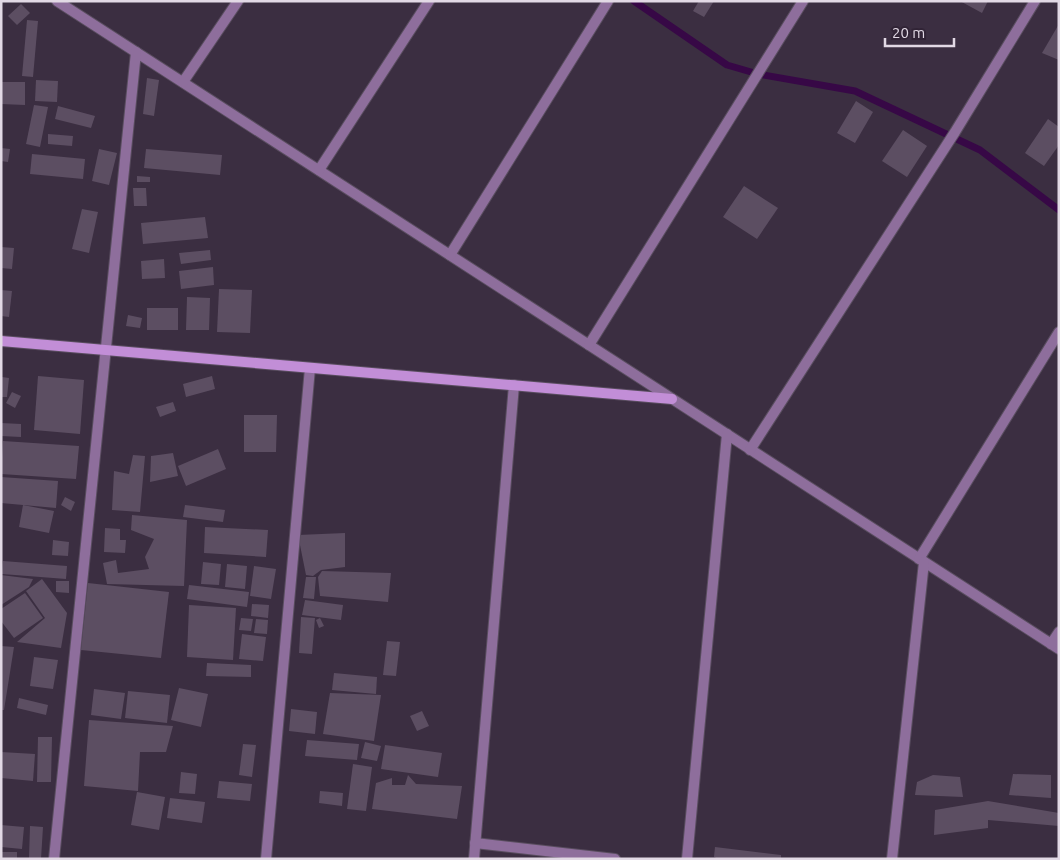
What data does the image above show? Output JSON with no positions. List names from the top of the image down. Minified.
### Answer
{"scale_bar":"20 m"}
